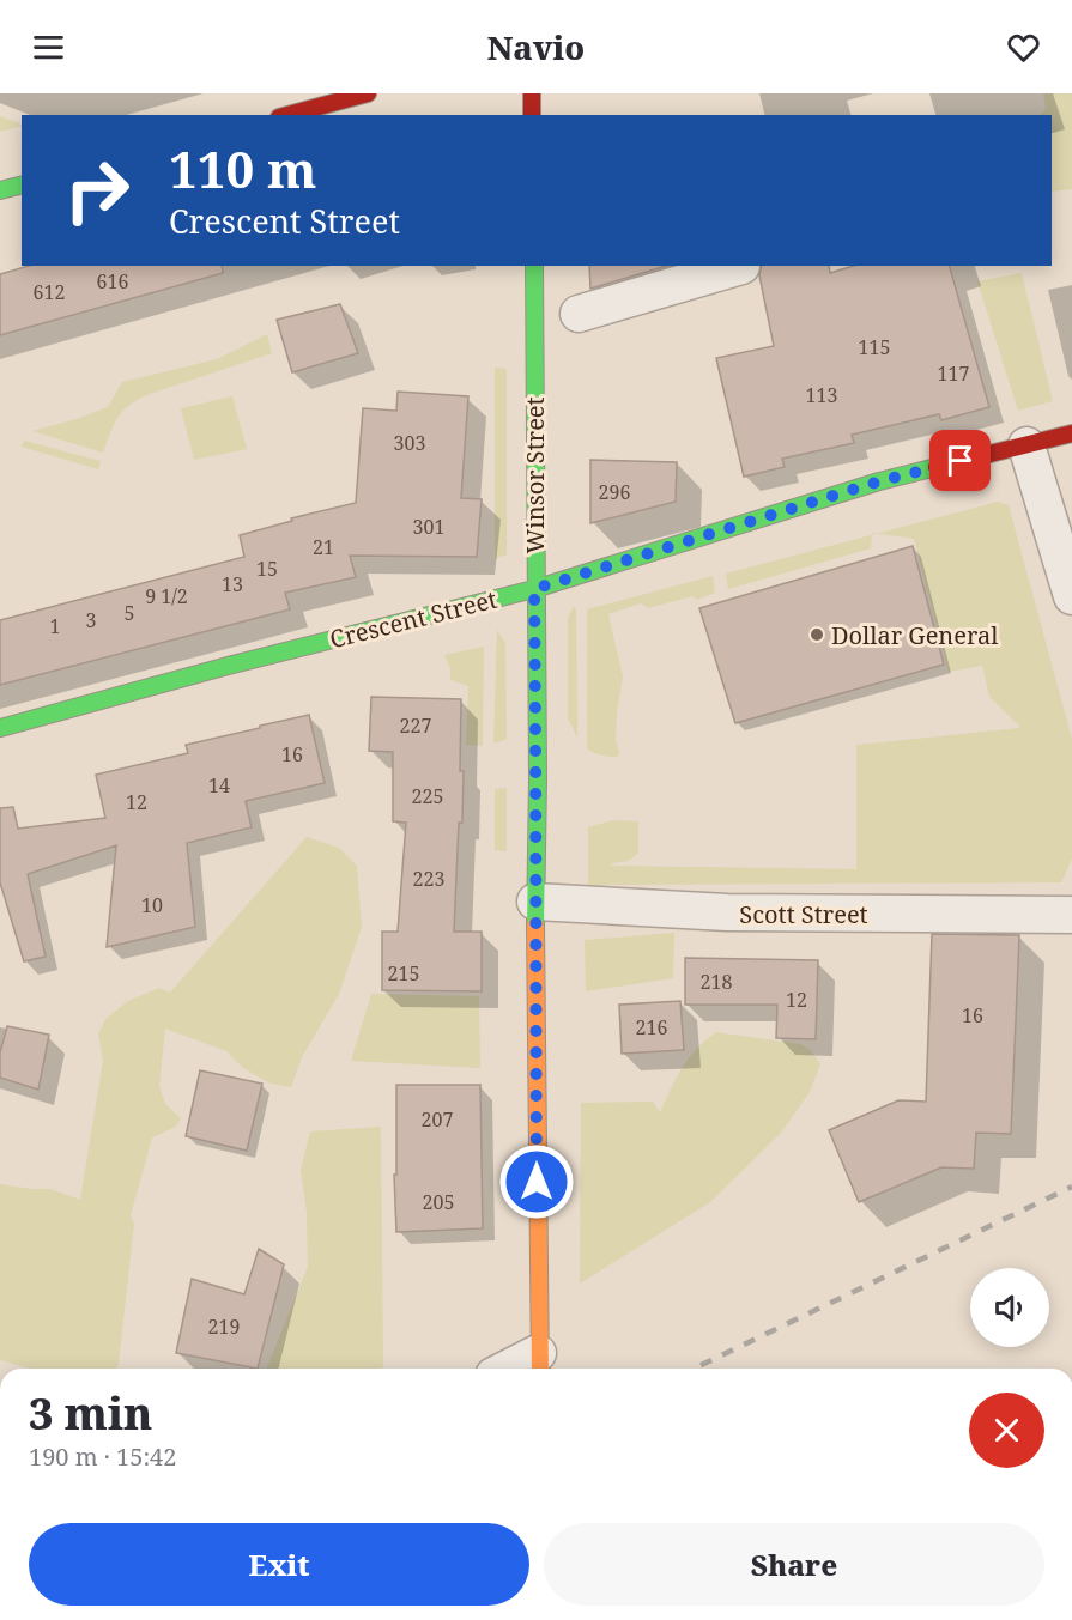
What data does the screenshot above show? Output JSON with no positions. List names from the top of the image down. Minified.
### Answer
{"streets":{"street":["Winsor Street","Crescent Street","Scott Street"]},"crossings":[["Winsor Street","Crescent Street"],["Winsor Street","Scott Street"]],"places":["Dollar General"],"house_numbers":["616","612","115","117","113","303","296","301","21","15","13","9 1/2","5","3","1","227","16","14","225","12","223","10","215","218","12","16","216","207","205","219"],"page":{"header":"Navio","turn":["110 m","Crescent Street"],"heading":["3 min","190 m · 15:42"],"buttons":["Exit","Share"]}}
